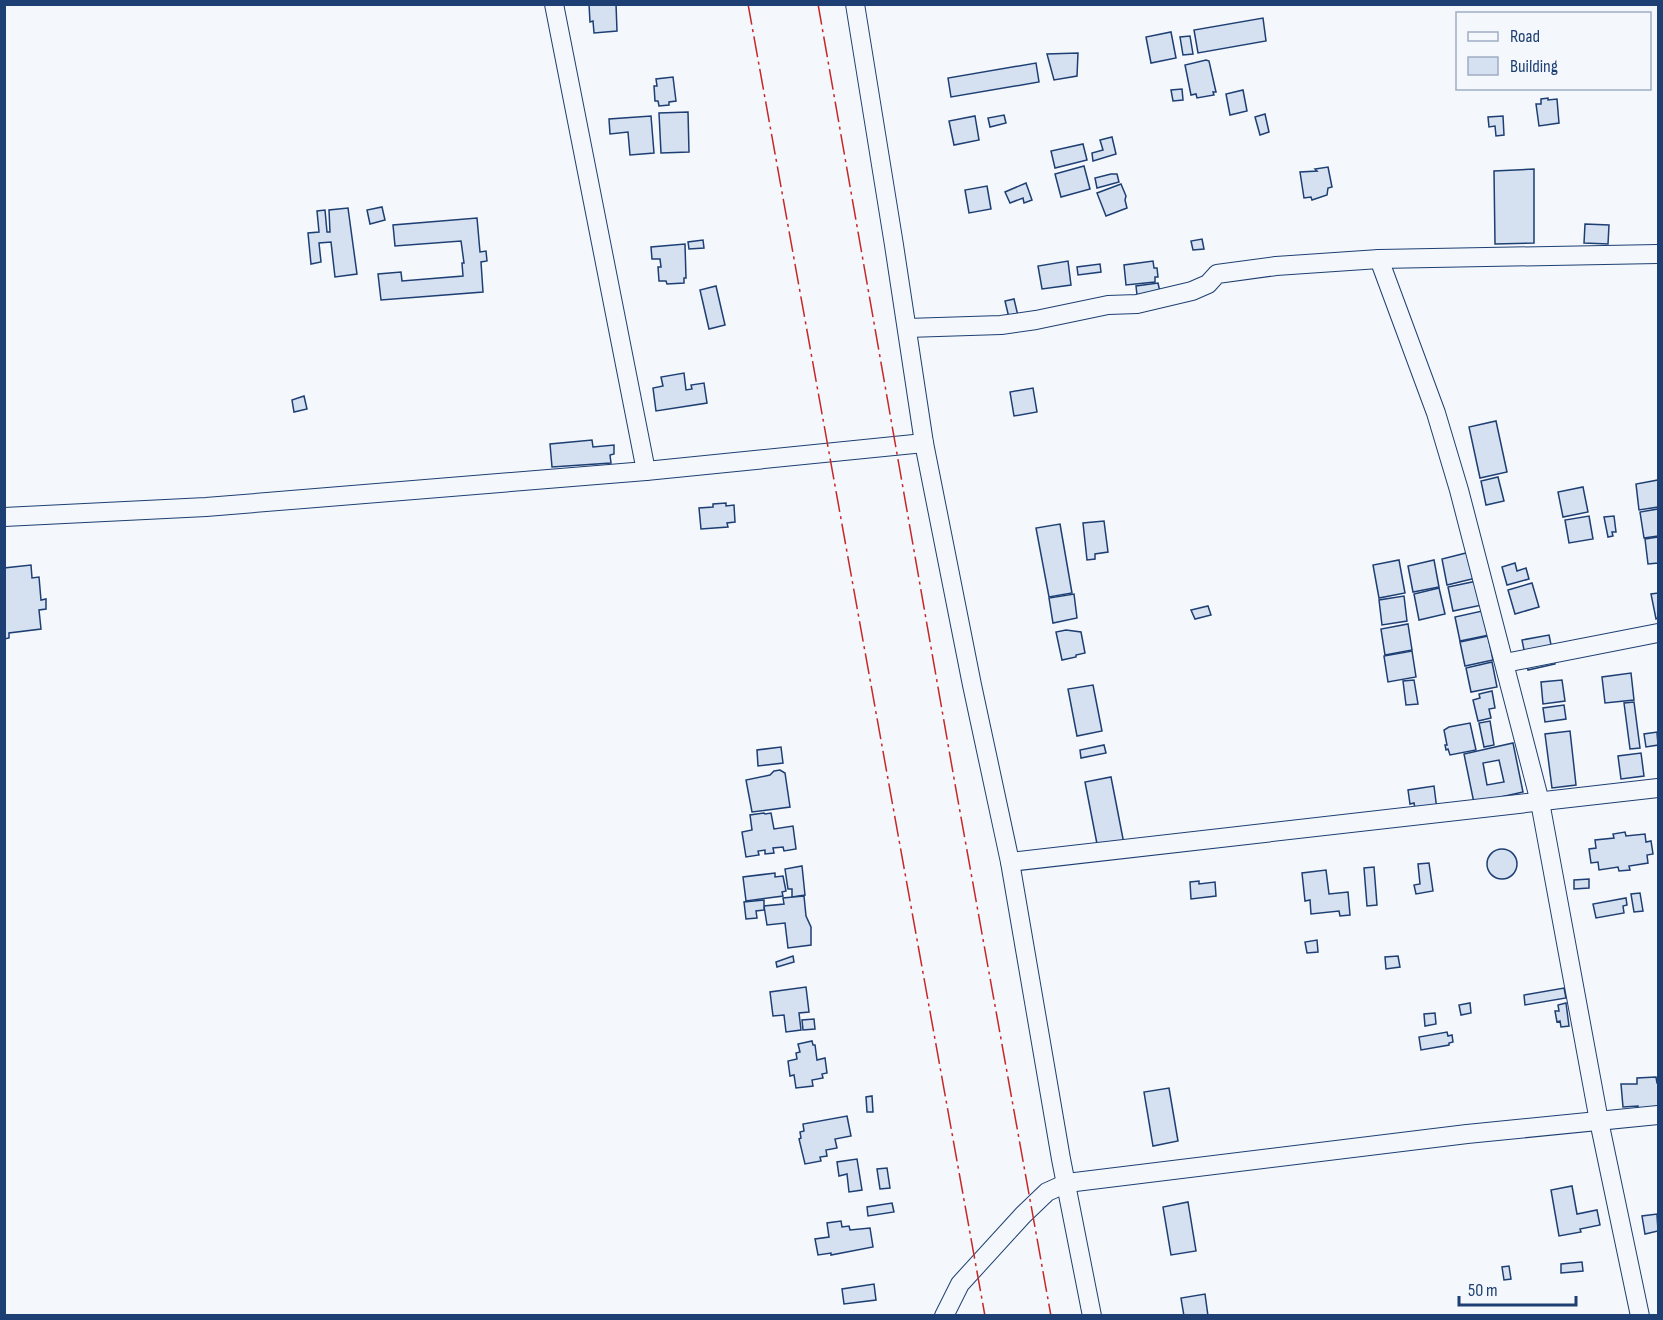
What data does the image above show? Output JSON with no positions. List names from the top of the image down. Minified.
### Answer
{"legend":["Road","Building"],"scale_bar":"50 m"}
